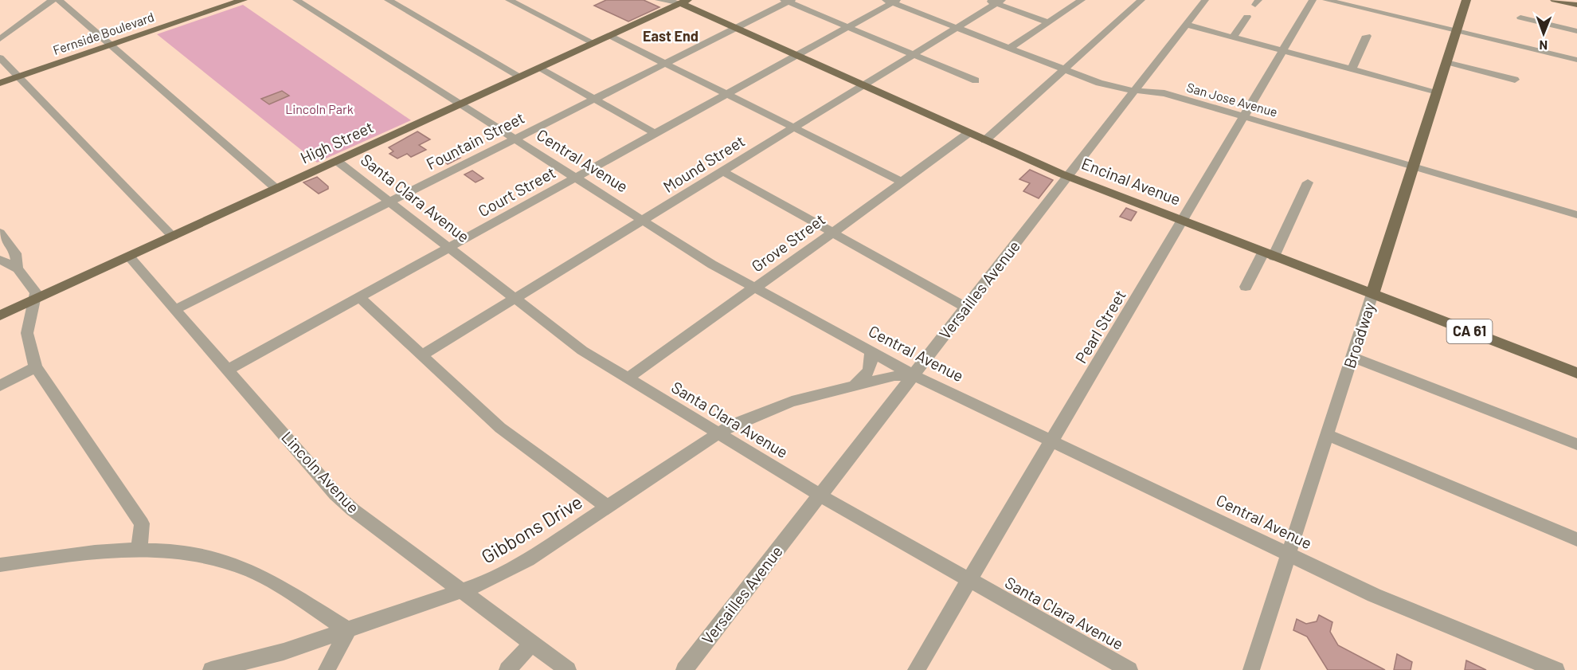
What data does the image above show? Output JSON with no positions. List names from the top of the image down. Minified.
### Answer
{"streets":{"main road":["Fernside Boulevard","High Street","Encinal Avenue","CA 61","Broadway"],"street":["San Jose Avenue","Fountain Street","Central Avenue","Mound Street","Court Street","Santa Clara Avenue","Grove Street","Versailles Avenue","Pearl Street","Lincoln Avenue","Gibbons Drive"]},"crossings":[["San Jose Avenue","Mound Street"],["San Jose Avenue","Court Street"],["San Jose Avenue","Versailles Avenue"],["San Jose Avenue","Pearl Street"],["San Jose Avenue","Broadway"],["Fountain Street","Central Avenue"],["Fountain Street","Encinal Avenue"],["Fountain Street","Santa Clara Avenue"],["Fountain Street","Lincoln Avenue"],["High Street","Central Avenue"],["High Street","Encinal Avenue"],["High Street","Santa Clara Avenue"],["High Street","Lincoln Avenue"],["Central Avenue","Mound Street"],["Central Avenue","Court Street"],["Central Avenue","Grove Street"],["Central Avenue","Versailles Avenue"],["Central Avenue","Pearl Street"],["Central Avenue","Broadway"],["Central Avenue","Gibbons Drive"],["Mound Street","Encinal Avenue"],["Mound Street","Santa Clara Avenue"],["Encinal Avenue","Court Street"],["Encinal Avenue","Grove Street"],["Encinal Avenue","Versailles Avenue"],["Encinal Avenue","Pearl Street"],["Encinal Avenue","Broadway"],["Court Street","Santa Clara Avenue"],["Court Street","Lincoln Avenue"],["Santa Clara Avenue","Grove Street"],["Santa Clara Avenue","Versailles Avenue"],["Santa Clara Avenue","Pearl Street"],["Santa Clara Avenue","Gibbons Drive"],["Versailles Avenue","Gibbons Drive"],["Lincoln Avenue","Gibbons Drive"]],"districts":["East End"],"parks":["Lincoln Park"],"north":"bottom"}
